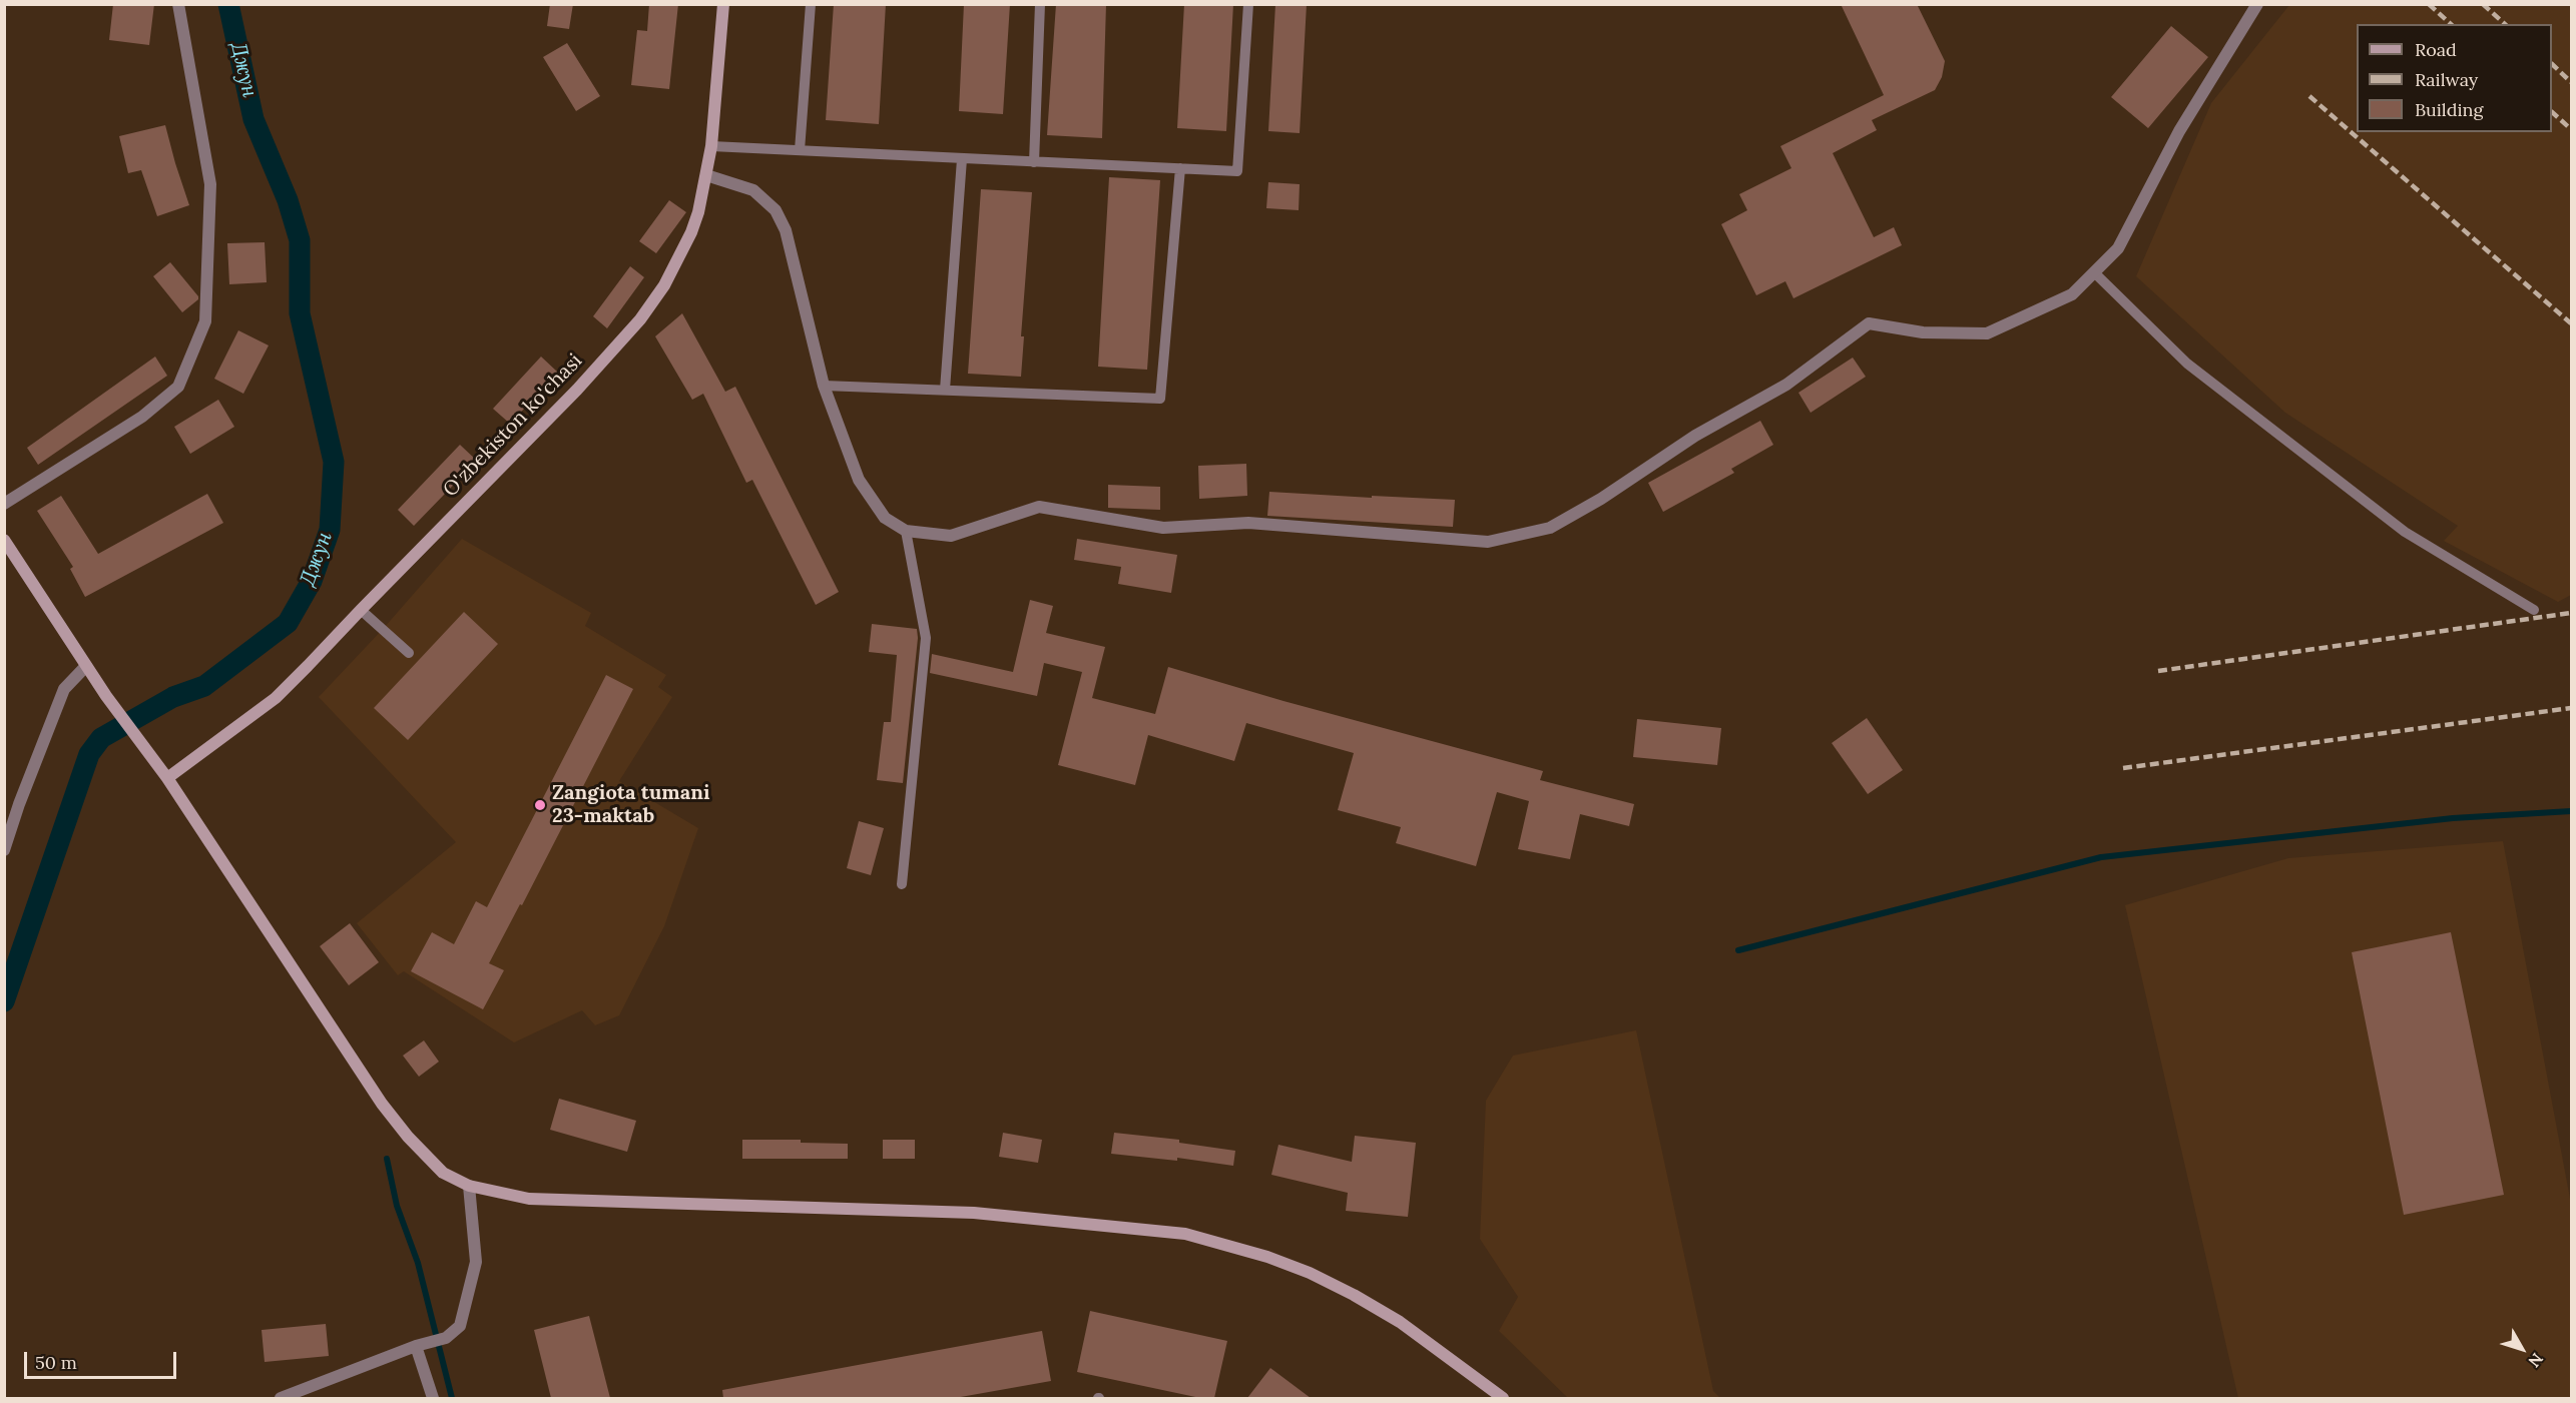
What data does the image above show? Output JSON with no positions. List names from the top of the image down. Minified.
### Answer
{"streets":{"main road":["O'zbekiston ko'chasi"]},"water":["Джун"],"places":["Zangiota tumani 23-maktab"],"legend":["Road","Railway","Building"],"scale_bar":"50 m","north":"bottom right"}
